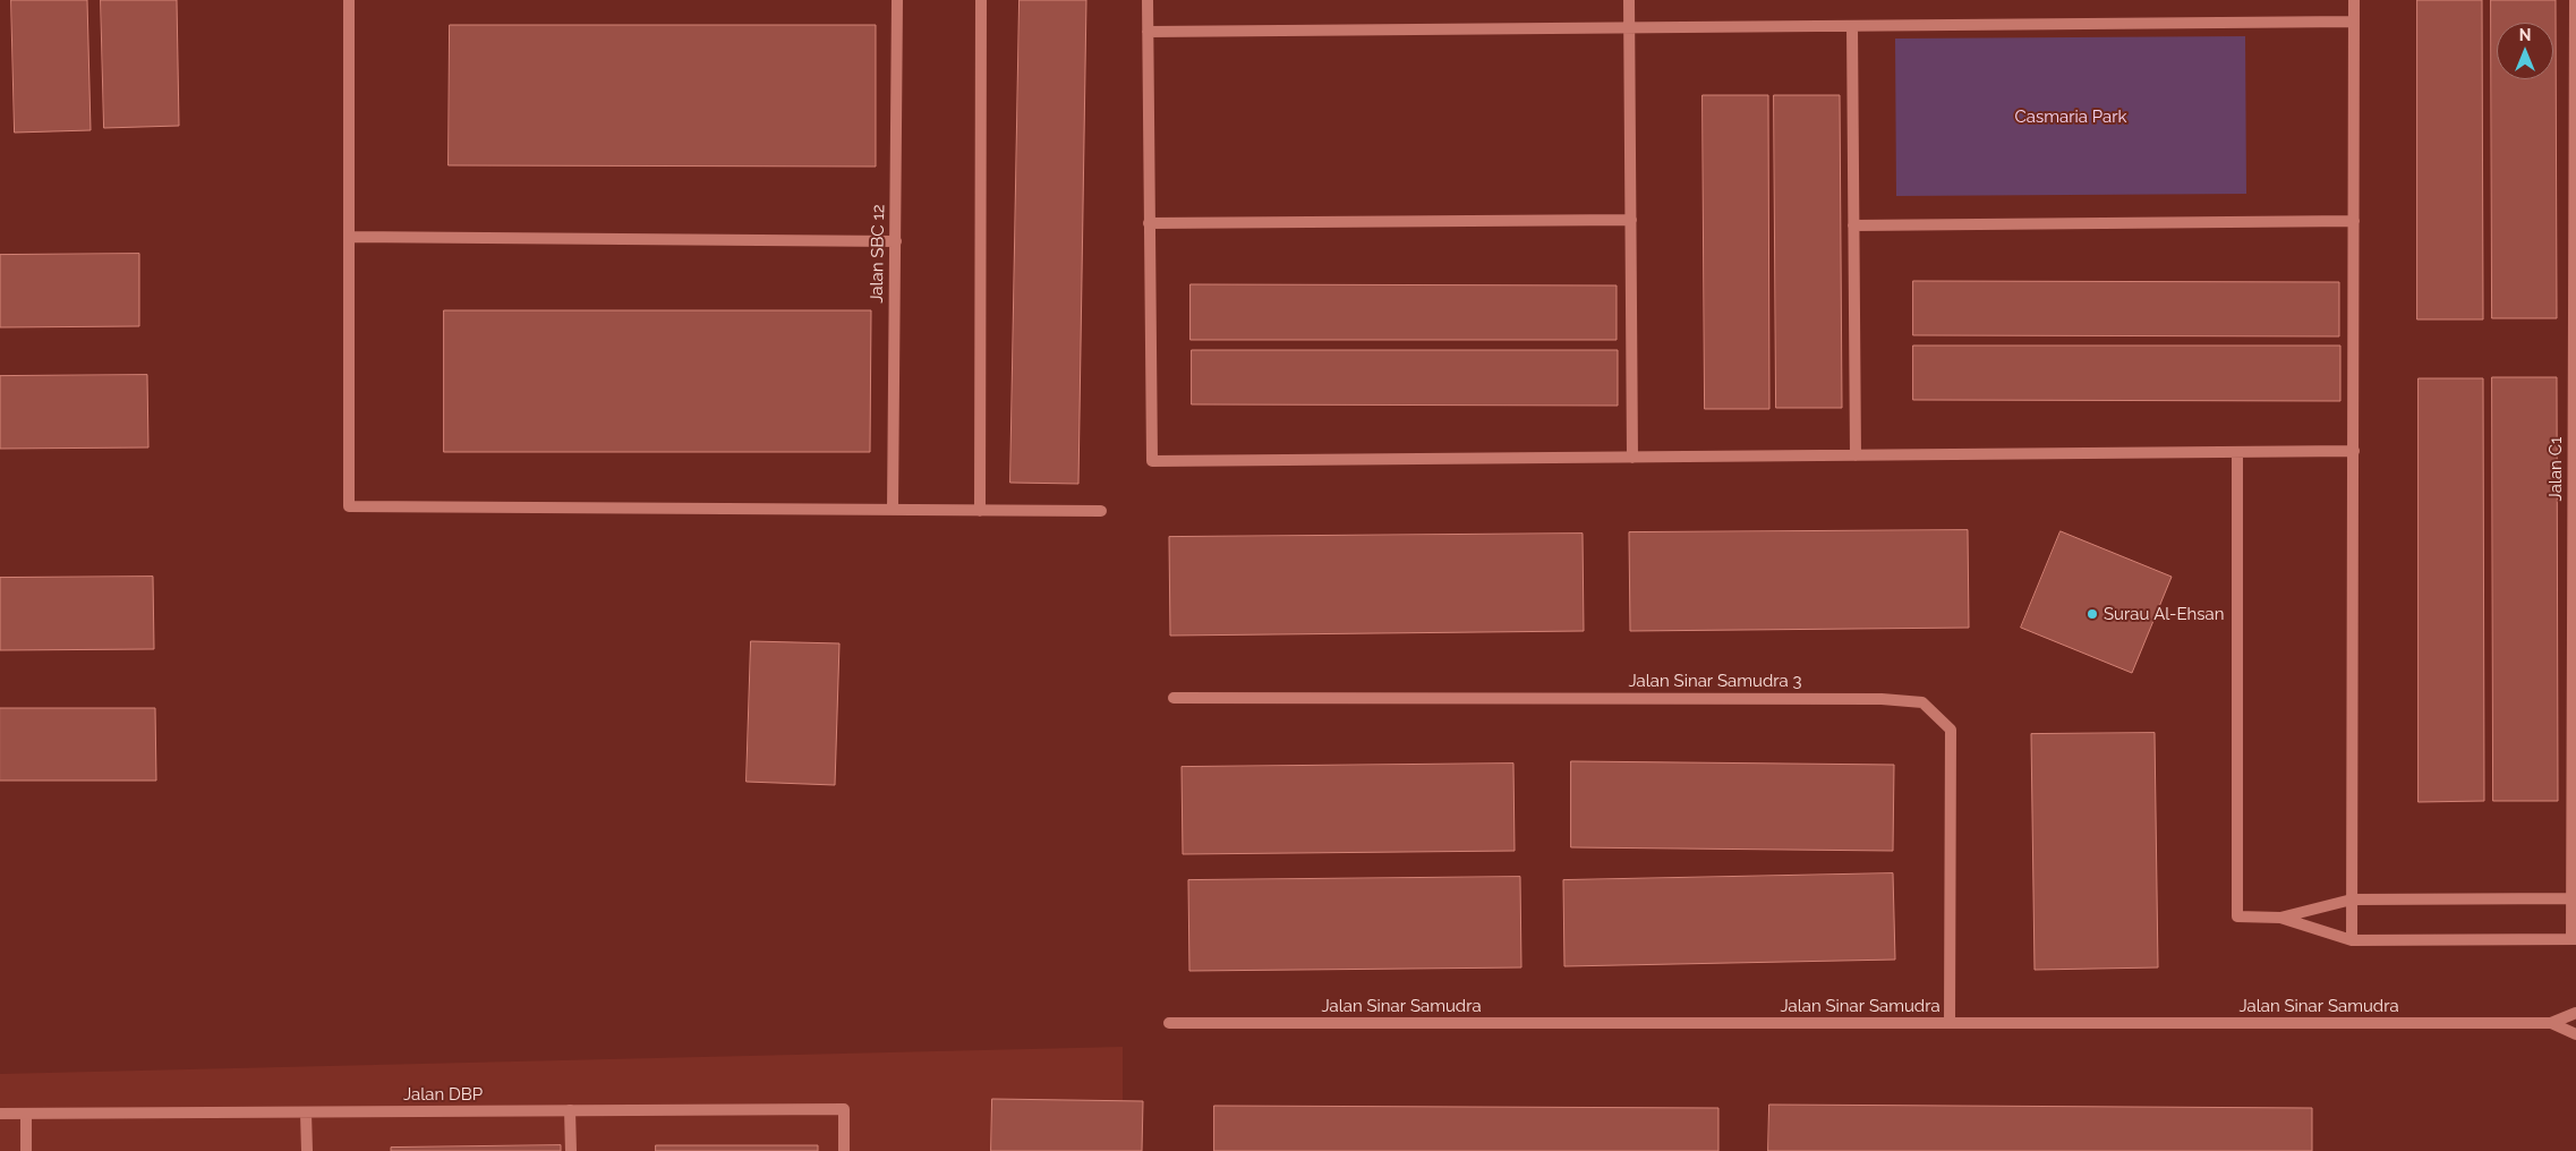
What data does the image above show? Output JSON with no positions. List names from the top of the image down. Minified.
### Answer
{"streets":{"street":["Jalan SBC 12","Jalan C1","Jalan Sinar Samudra 3","Jalan Sinar Samudra","Jalan DBP"]},"crossings":[["Jalan Sinar Samudra 3","Jalan Sinar Samudra"]],"parks":["Casmaria Park"],"places":["Surau Al-Ehsan"],"north":"top"}
